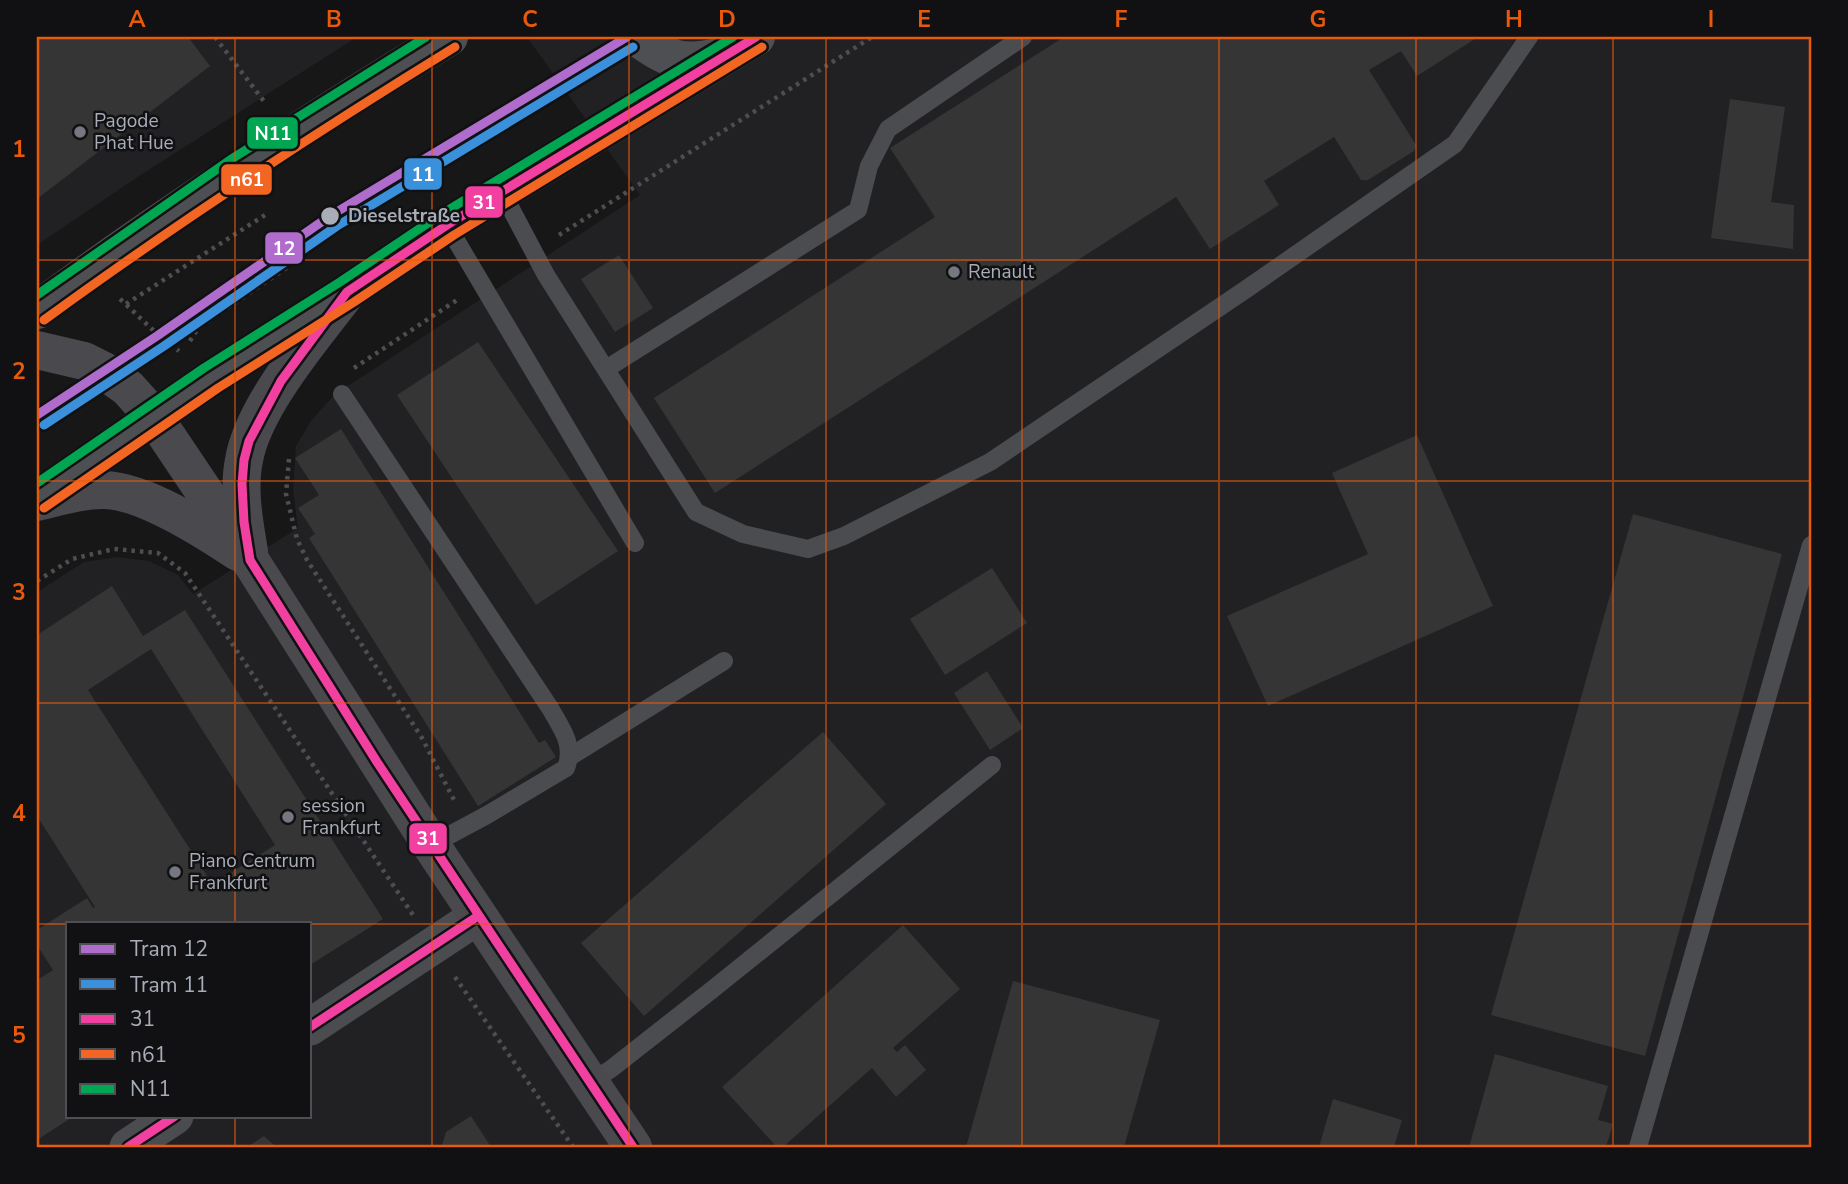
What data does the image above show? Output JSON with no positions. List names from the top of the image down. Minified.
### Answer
{"places":["Pagode Phat Hue","Dieselstraße","Renault","session Frankfurt","Piano Centrum Frankfurt"],"lines":["tram line 12","transit line 31","transit line N11","tram line 11","transit line n61"],"legend":["Tram 12","Tram 11","31","n61","N11"],"grid":{"columns":["A","B","C","D","E","F","G","H","I"],"rows":["1","2","3","4","5"]}}
